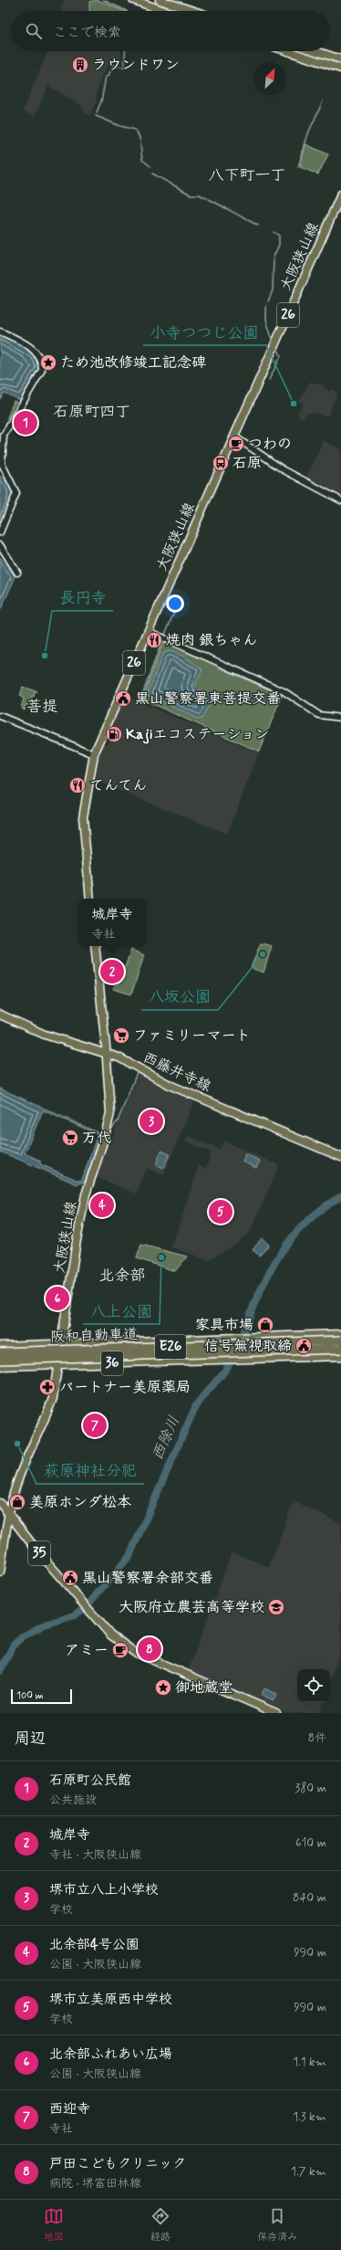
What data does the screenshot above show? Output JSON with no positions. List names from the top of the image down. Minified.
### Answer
{"streets":{"highway":["阪和自動車道","E26"],"main road":["大阪狭山線","26","西藤井寺線","36","35"]},"crossings":[["大阪狭山線","西藤井寺線"],["大阪狭山線","36"],["大阪狭山線","35"]],"districts":["八下町一丁","石原町四丁","菩提","北余部"],"water":["西除川"],"places":{"building":["ラウンドワン"],"place":["ため池改修竣工記念碑","御地蔵堂"],"other":["小寺つつじ公園","長円寺","八坂公園","八上公園","萩原神社分祀"],"cafe":["つわの","アミー"],"bus stop":["石原"],"restaurant":["焼肉 銀ちゃん","てんてん"],"public building":["黒山警察署東菩提交番","信号無視取締","黒山警察署余部交番"],"fuel station":["Kajiエコステーション"],"supermarket":["ファミリーマート","万代"],"shop":["家具市場","美原ホンダ松本"],"pharmacy":["パートナー美原薬局"],"school or university":["大阪府立農芸高等学校"]},"scale_bar":"100 m","north":"top right","page":{"search":"ここで検索","pins":["1","2","3","4","5","6","7","8"],"popup":["城岸寺","寺社"],"scale":"100 m","heading":["周辺","8件"],"list":[{"mark":"1","name":"石原町公民館","note":"公共施設","value":"380 m"},{"mark":"2","name":"城岸寺","note":"寺社 · 大阪狭山線","value":"610 m"},{"mark":"3","name":"堺市立八上小学校","note":"学校","value":"840 m"},{"mark":"4","name":"北余部4号公園","note":"公園 · 大阪狭山線","value":"990 m"},{"mark":"5","name":"堺市立美原西中学校","note":"学校","value":"990 m"},{"mark":"6","name":"北余部ふれあい広場","note":"公園 · 大阪狭山線","value":"1.1 km"},{"mark":"7","name":"西迎寺","note":"寺社","value":"1.3 km"},{"mark":"8","name":"戸田こどもクリニック","note":"病院 · 堺富田林線","value":"1.7 km"}],"nav":["地図","経路","保存済み"]}}
